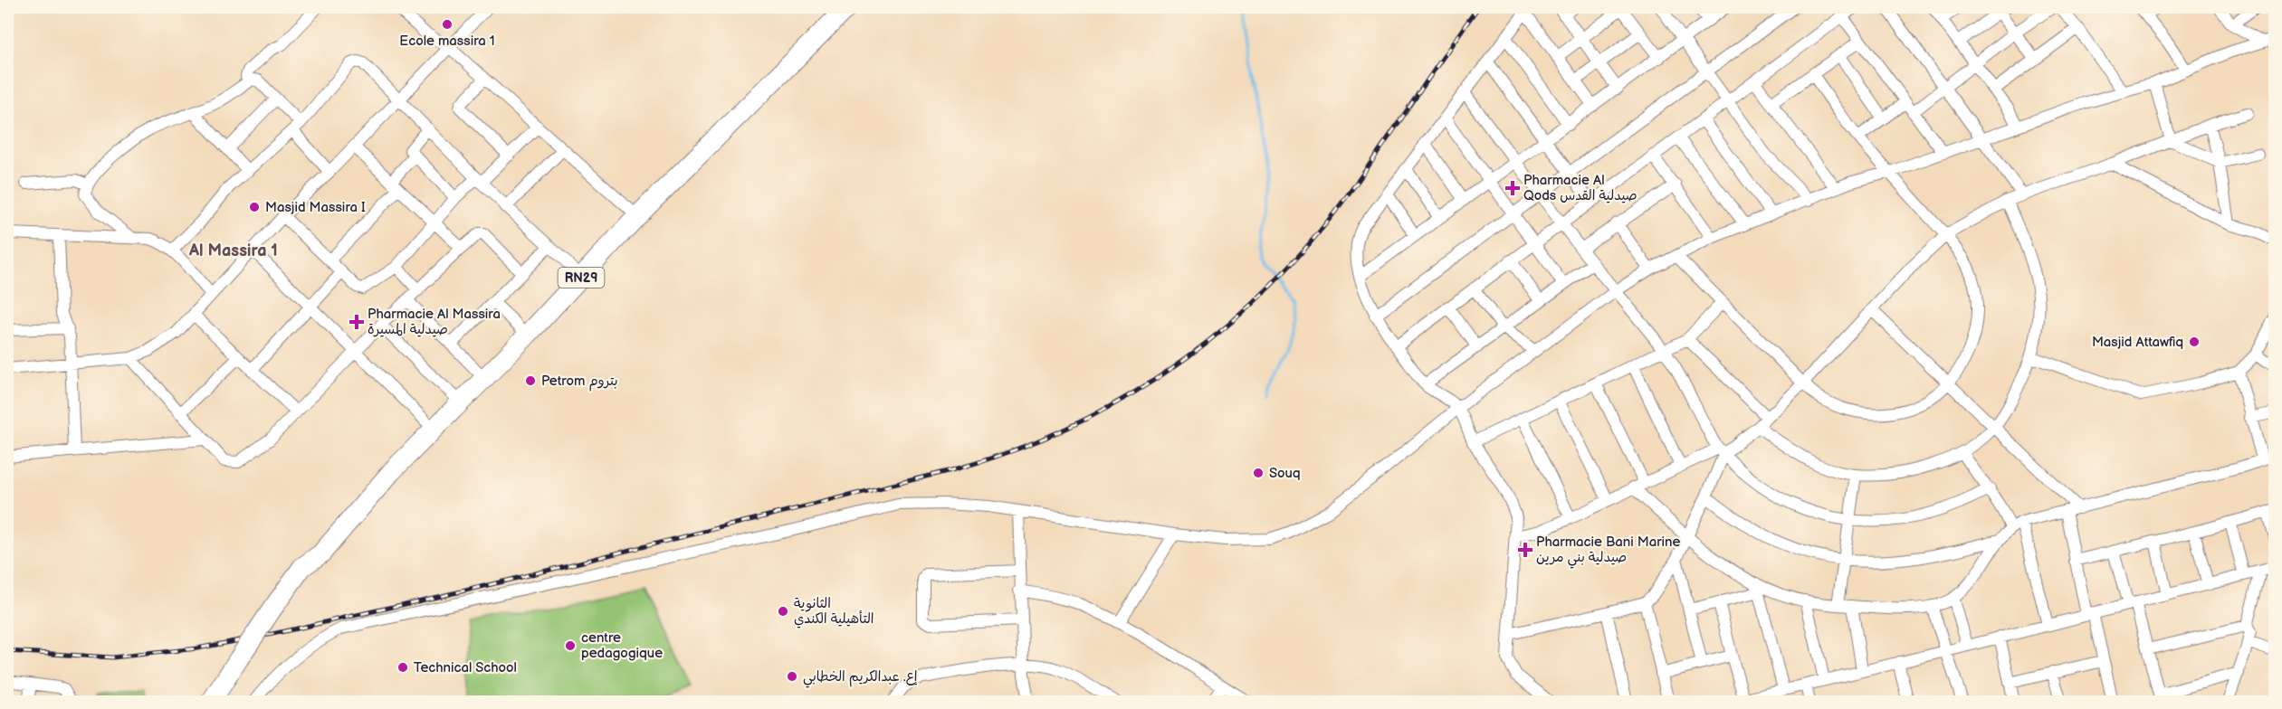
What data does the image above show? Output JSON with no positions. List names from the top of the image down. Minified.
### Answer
{"streets":{"highway":["RN29"]},"districts":["Al Massira 1"],"places":{"other":["Ecole massira 1","Masjid Massira I","Masjid Attawfiq","Petrom بتروم","Souq","الثانوية التأهيلية الكندي","centre pedagogique","Technical School","إع. عبدالكريم الخطابي"],"health":["Pharmacie Al Qods صيدلية القدس","Pharmacie Al Massira صيدلية المسيرة","Pharmacie Bani Marine صيدلية بني مرين"]}}
